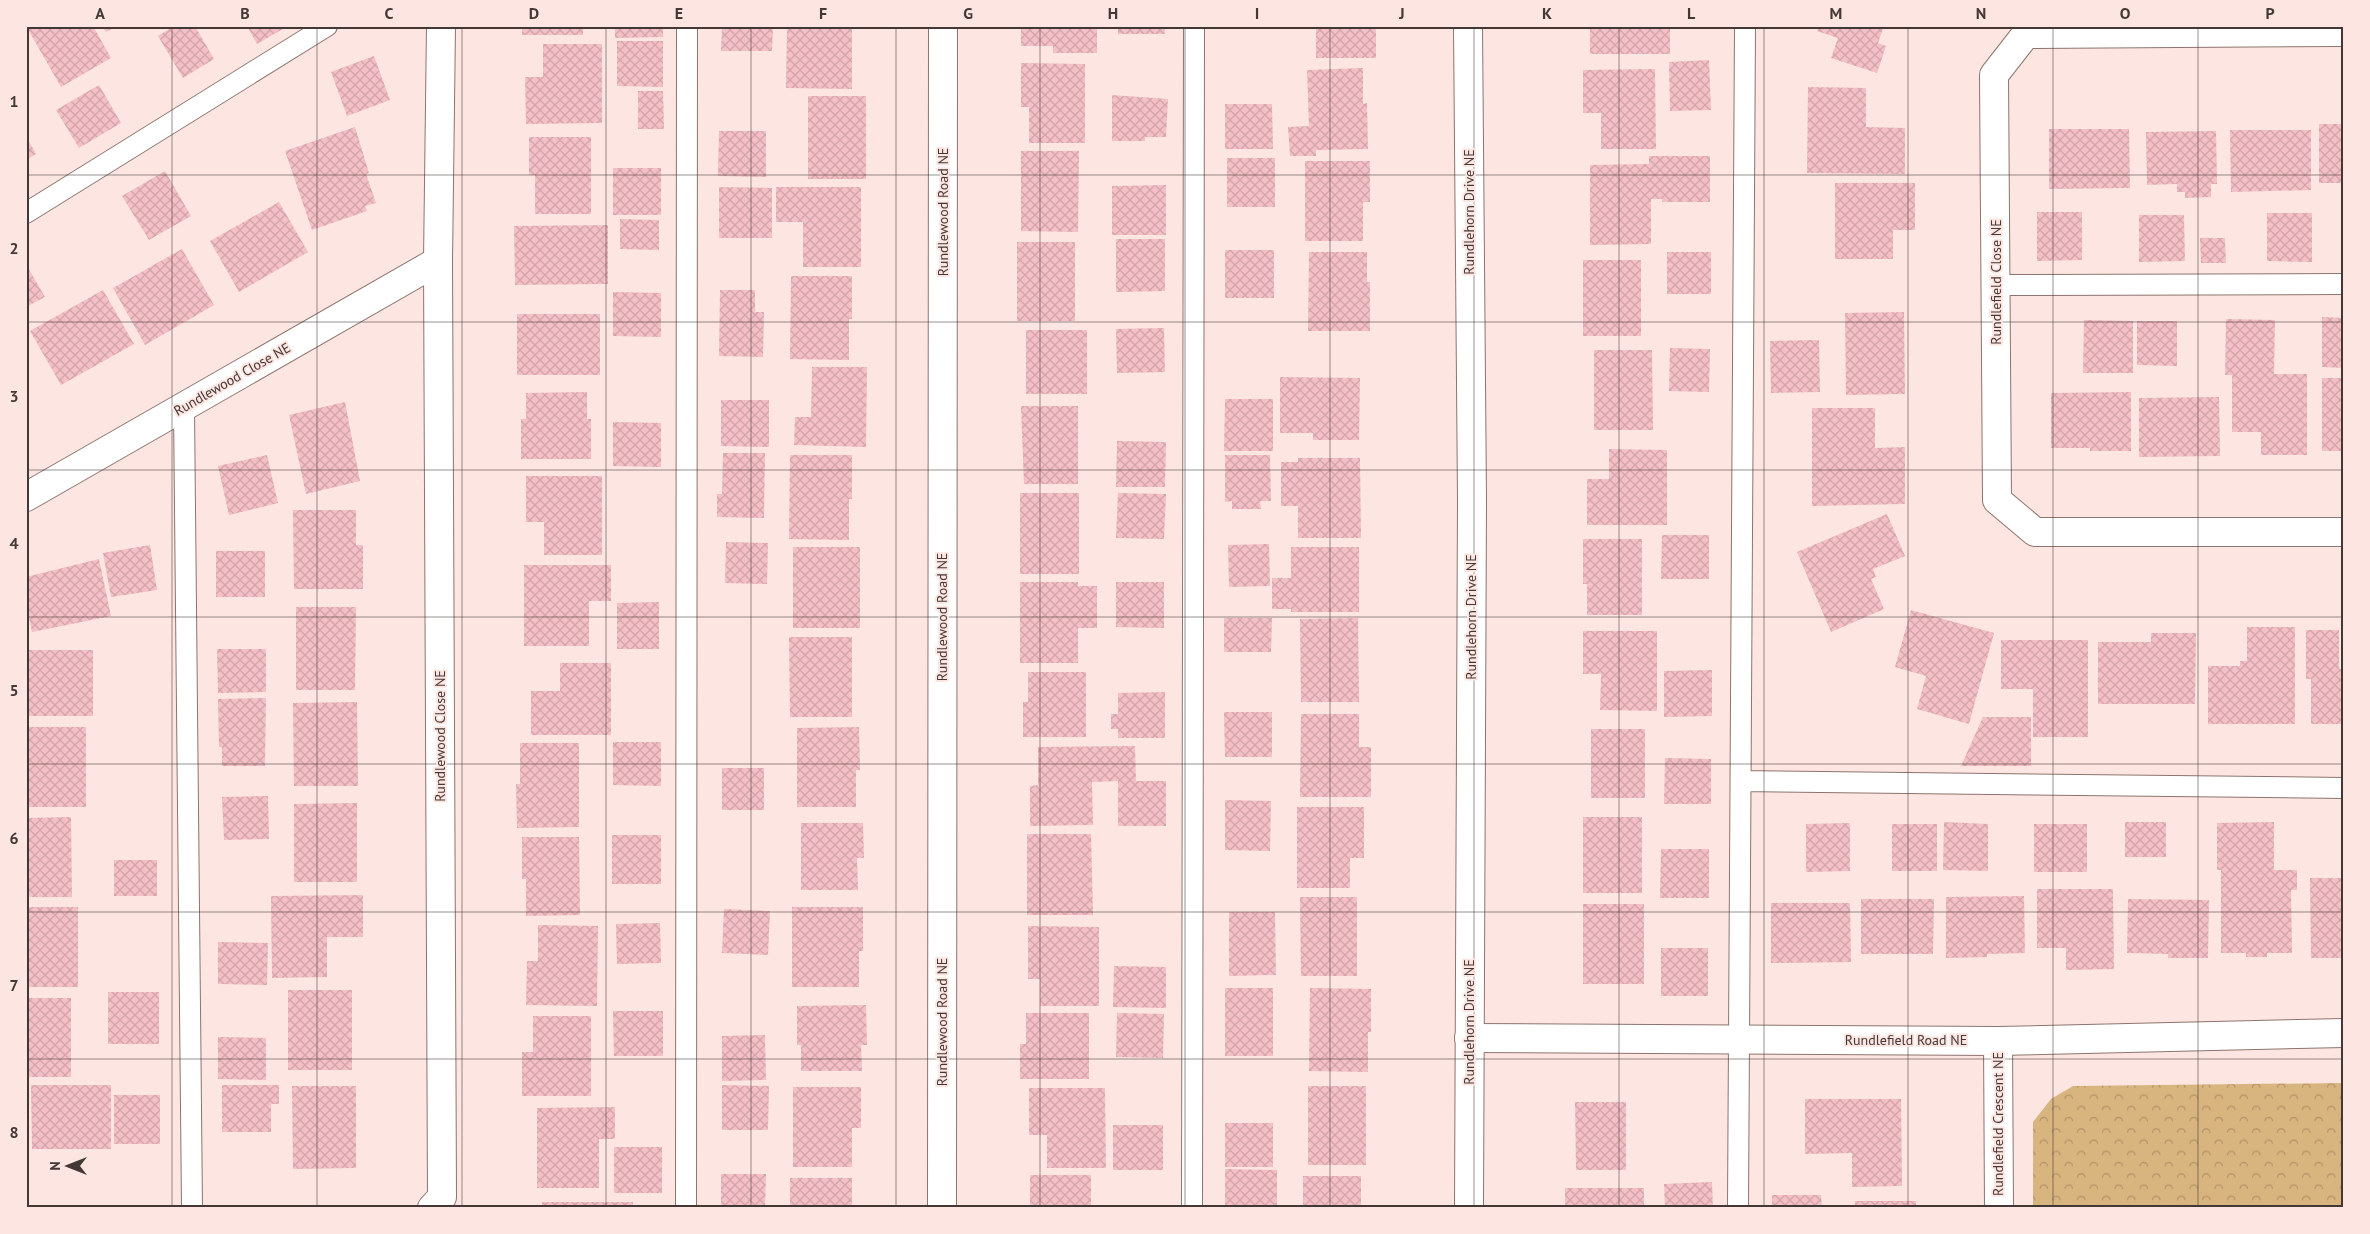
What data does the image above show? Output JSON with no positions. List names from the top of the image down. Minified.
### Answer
{"streets":{"street":["Rundlewood Road NE","Rundlehorn Drive NE","Rundlefield Close NE","Rundlewood Close NE","Rundlefield Road NE","Rundlefield Crescent NE"]},"crossings":[["Rundlehorn Drive NE","Rundlefield Road NE"],["Rundlefield Road NE","Rundlefield Crescent NE"]],"north":"left","grid":{"columns":["A","B","C","D","E","F","G","H","I","J","K","L","M","N","O","P"],"rows":["1","2","3","4","5","6","7","8"]}}
